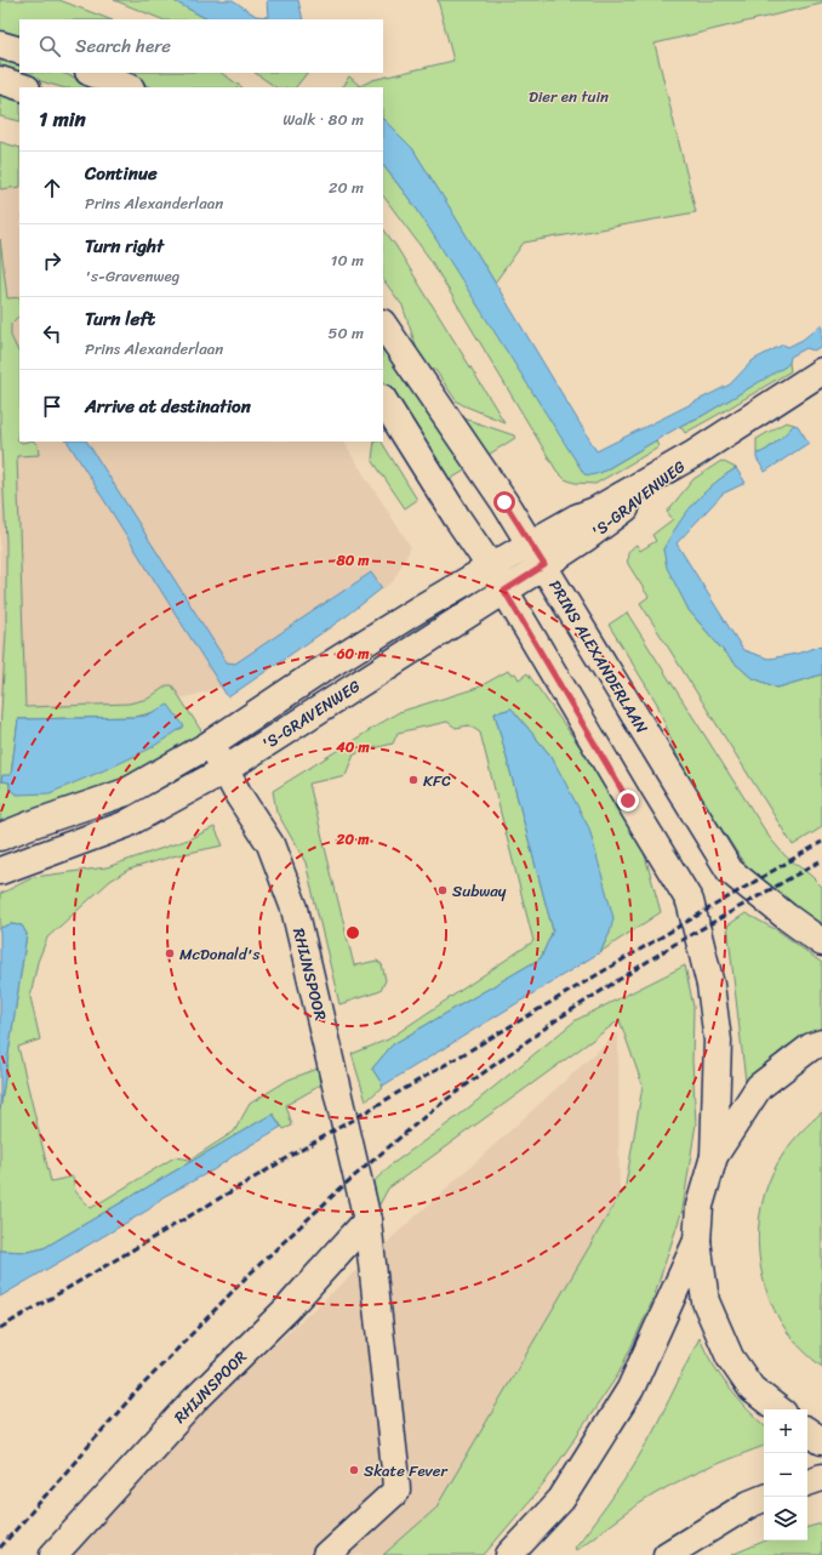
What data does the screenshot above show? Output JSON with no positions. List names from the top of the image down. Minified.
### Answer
{"streets":{"main road":["'S-GRAVENWEG","PRINS ALEXANDERLAAN","RHIJNSPOOR"]},"crossings":[["'S-GRAVENWEG","PRINS ALEXANDERLAAN"],["'S-GRAVENWEG","RHIJNSPOOR"]],"parks":["Dier en tuin"],"places":["KFC","Subway","McDonald's","Skate Fever"],"page":{"search":"Search here","heading":["1 min","Walk · 80 m"],"list":[["Continue","Prins Alexanderlaan","20 m"],["Turn right","'s-Gravenweg","10 m"],["Turn left","Prins Alexanderlaan","50 m"],"Arrive at destination"],"map_buttons":["+","−"]},"rings":["80 m","60 m","40 m","20 m"]}
